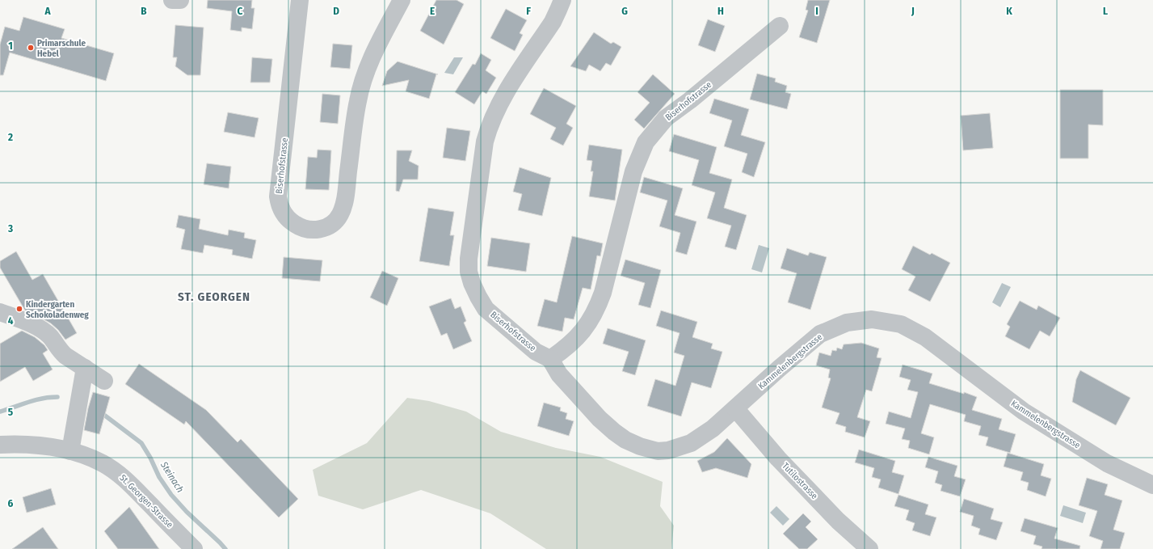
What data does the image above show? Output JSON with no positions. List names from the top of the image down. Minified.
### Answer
{"streets":{"street":["Biserhofstrasse","Kammelenbergstrasse","Tutilostrasse","St. Georgen-Strasse"]},"crossings":[["Biserhofstrasse","Kammelenbergstrasse"],["Kammelenbergstrasse","Tutilostrasse"]],"districts":["ST. GEORGEN"],"water":["Steinach"],"places":["Primarschule Hebel","Kindergarten Schokoladenweg"],"grid":{"columns":["A","B","C","D","E","F","G","H","I","J","K","L"],"rows":["1","2","3","4","5","6"]}}
